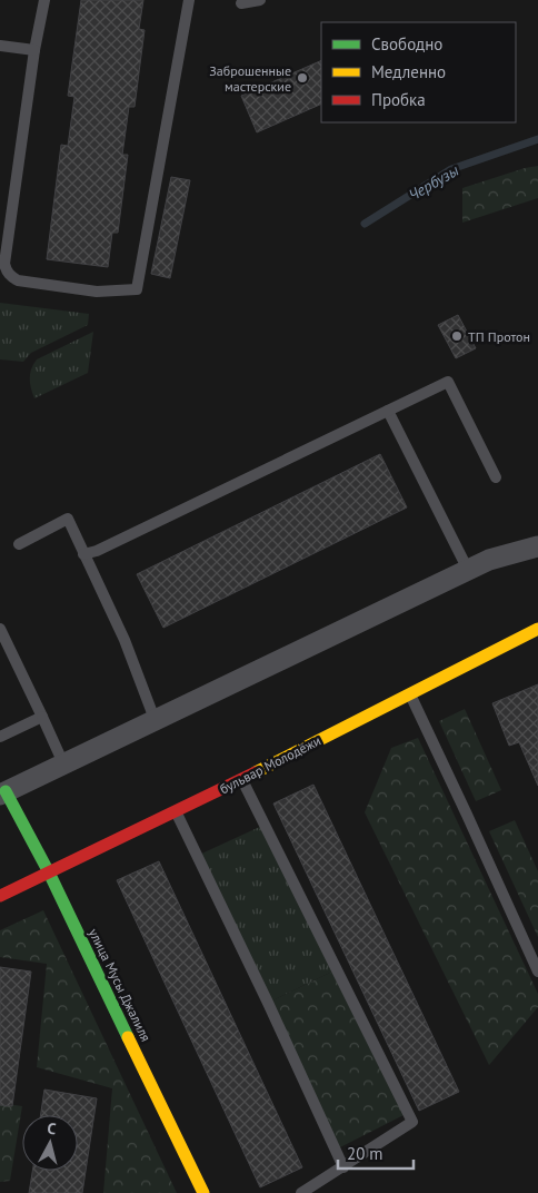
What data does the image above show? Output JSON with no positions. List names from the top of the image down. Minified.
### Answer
{"streets":{"street":["бульвар Молодёжи","улица Мусы Джалиля"]},"crossings":[["бульвар Молодёжи","улица Мусы Джалиля"]],"water":["Чербузы"],"places":["Заброшенные мастерские","ТП Протон"],"legend":["Свободно","Медленно","Пробка"],"scale_bar":"20 m","north":"top"}
